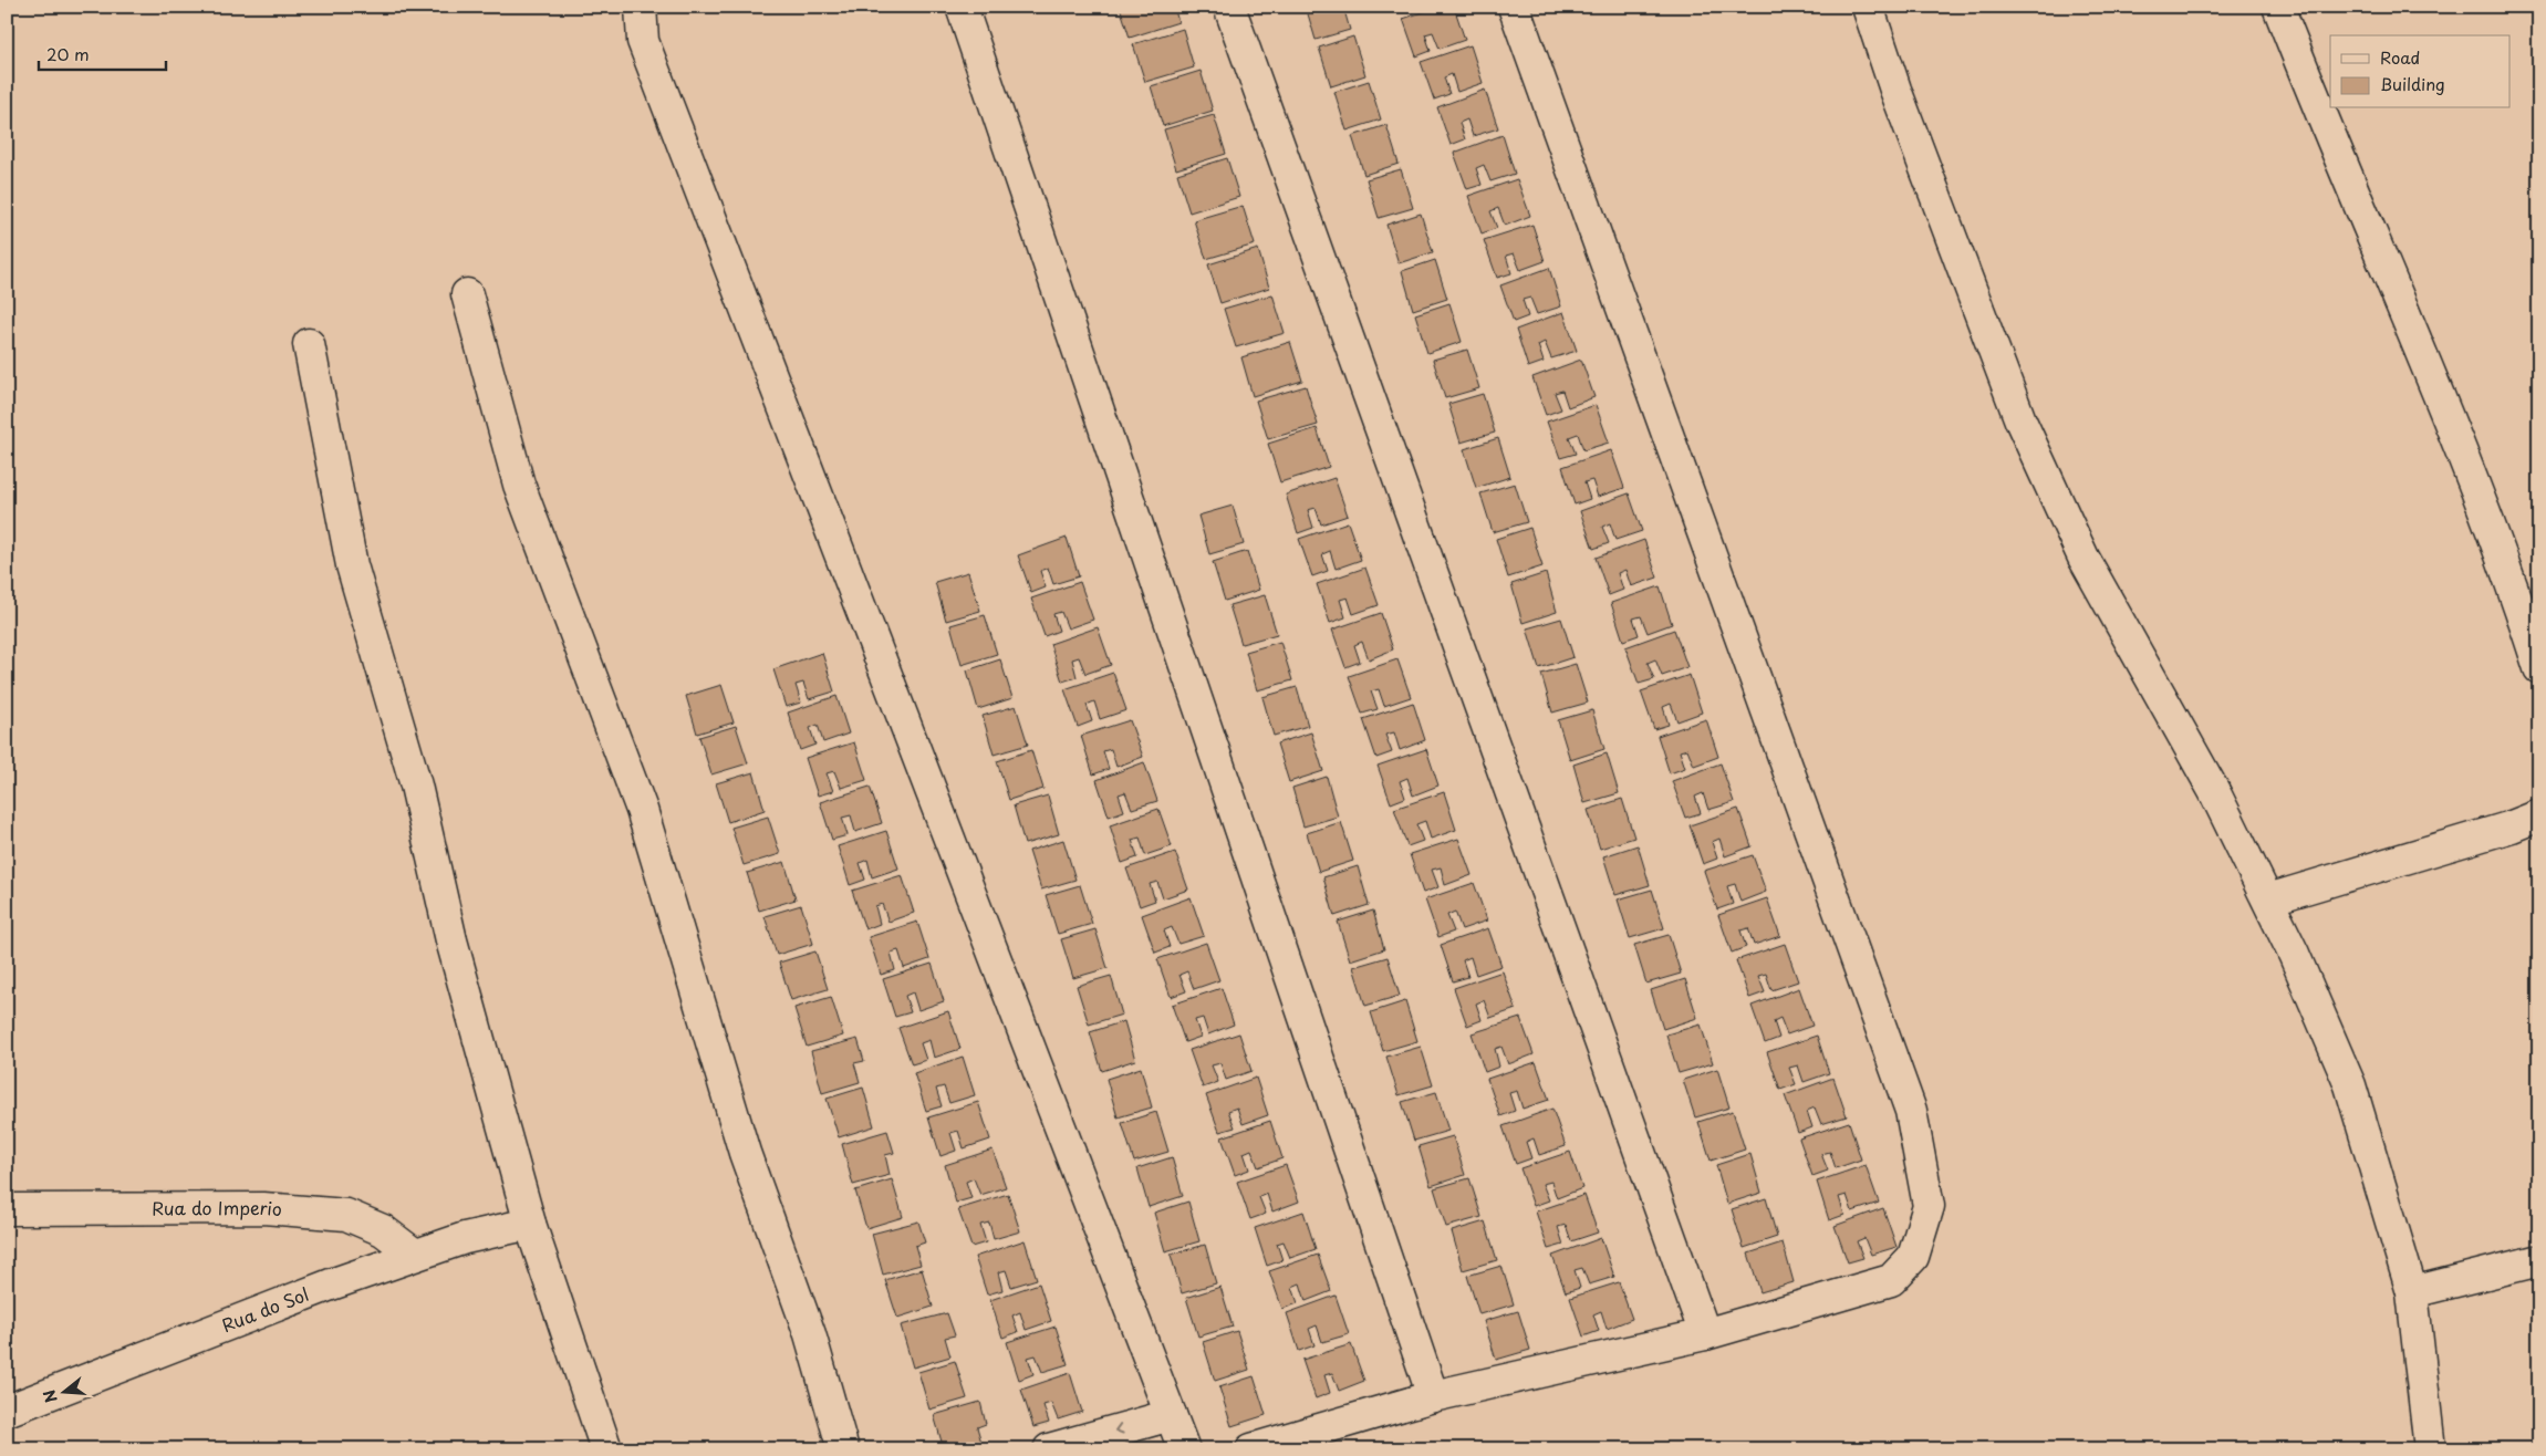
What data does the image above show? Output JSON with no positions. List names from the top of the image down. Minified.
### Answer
{"streets":{"street":["Rua do Imperio","Rua do Sol"]},"crossings":[["Rua do Imperio","Rua do Sol"]],"legend":["Road","Building"],"scale_bar":"20 m","north":"left"}
